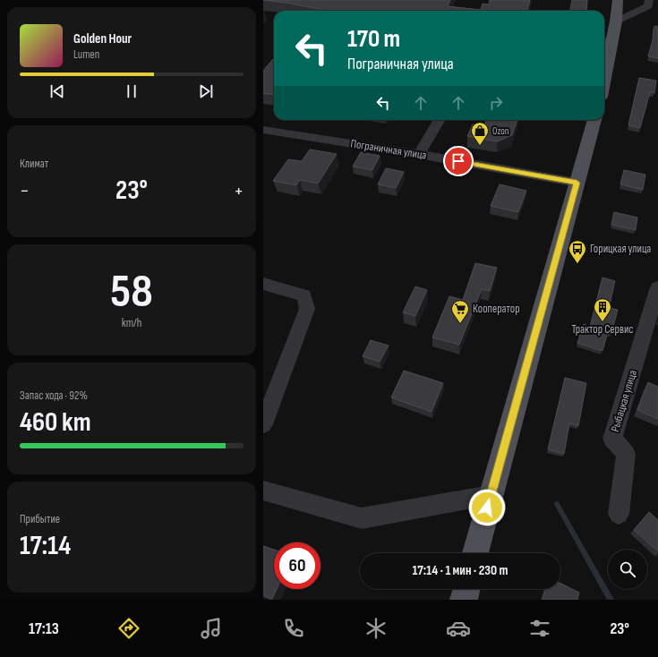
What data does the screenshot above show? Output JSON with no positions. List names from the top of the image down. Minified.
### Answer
{"streets":{"street":["Пограничная улица","Рыбацкая улица"]},"places":{"shop":["Ozon"],"bus stop":["Горицкая улица"],"building":["Трактор Сервис"],"supermarket":["Кооператор"]},"page":{"turn":["170 m","Пограничная улица"],"song":["Golden Hour","Lumen"],"tile":["Климат",["58","km/h"],["Запас хода · 92%","460 km"],["Прибытие","17:14"]],"heat":["−","23°","+"],"limit":"60","trip":"17:14 · 1 мин · 230 m","tabs":["17:13","23°"]}}
